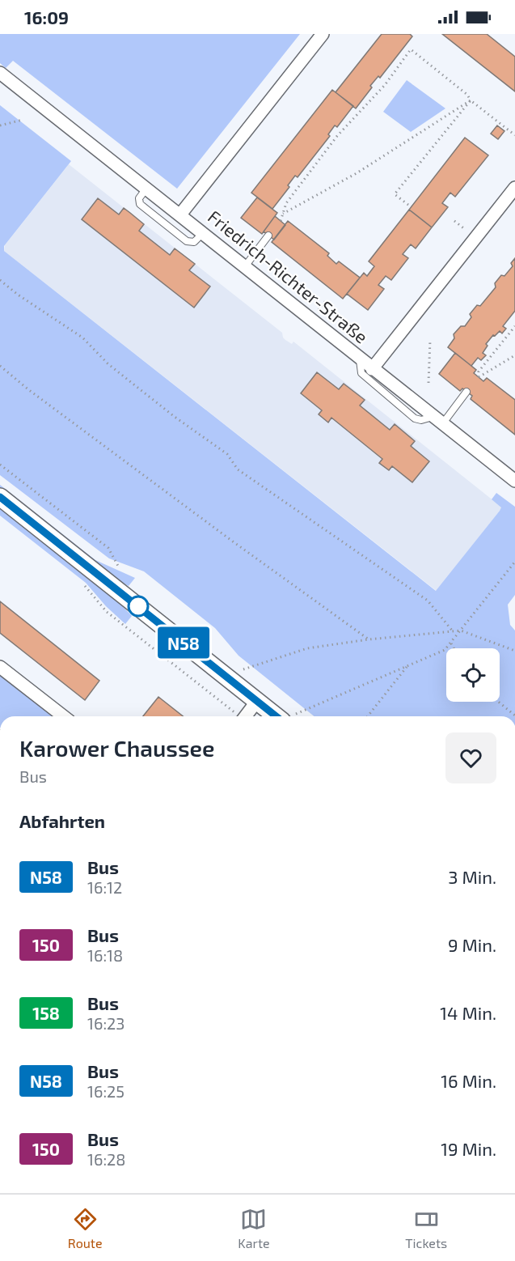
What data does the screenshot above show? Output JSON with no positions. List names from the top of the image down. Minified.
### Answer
{"streets":{"street":["Friedrich-Richter-Straße"]},"lines":["bus line N58"],"page":{"status":"16:09","on_map":"N58","heading":[["Karower Chaussee","Bus"],"Abfahrten"],"list":[{"mark":"N58","name":"Bus","note":"16:12","value":"3 Min."},{"mark":"150","name":"Bus","note":"16:18","value":"9 Min."},{"mark":"158","name":"Bus","note":"16:23","value":"14 Min."},{"mark":"N58","name":"Bus","note":"16:25","value":"16 Min."},{"mark":"150","name":"Bus","note":"16:28","value":"19 Min."}],"tabs":["Route","Karte","Tickets"]}}
